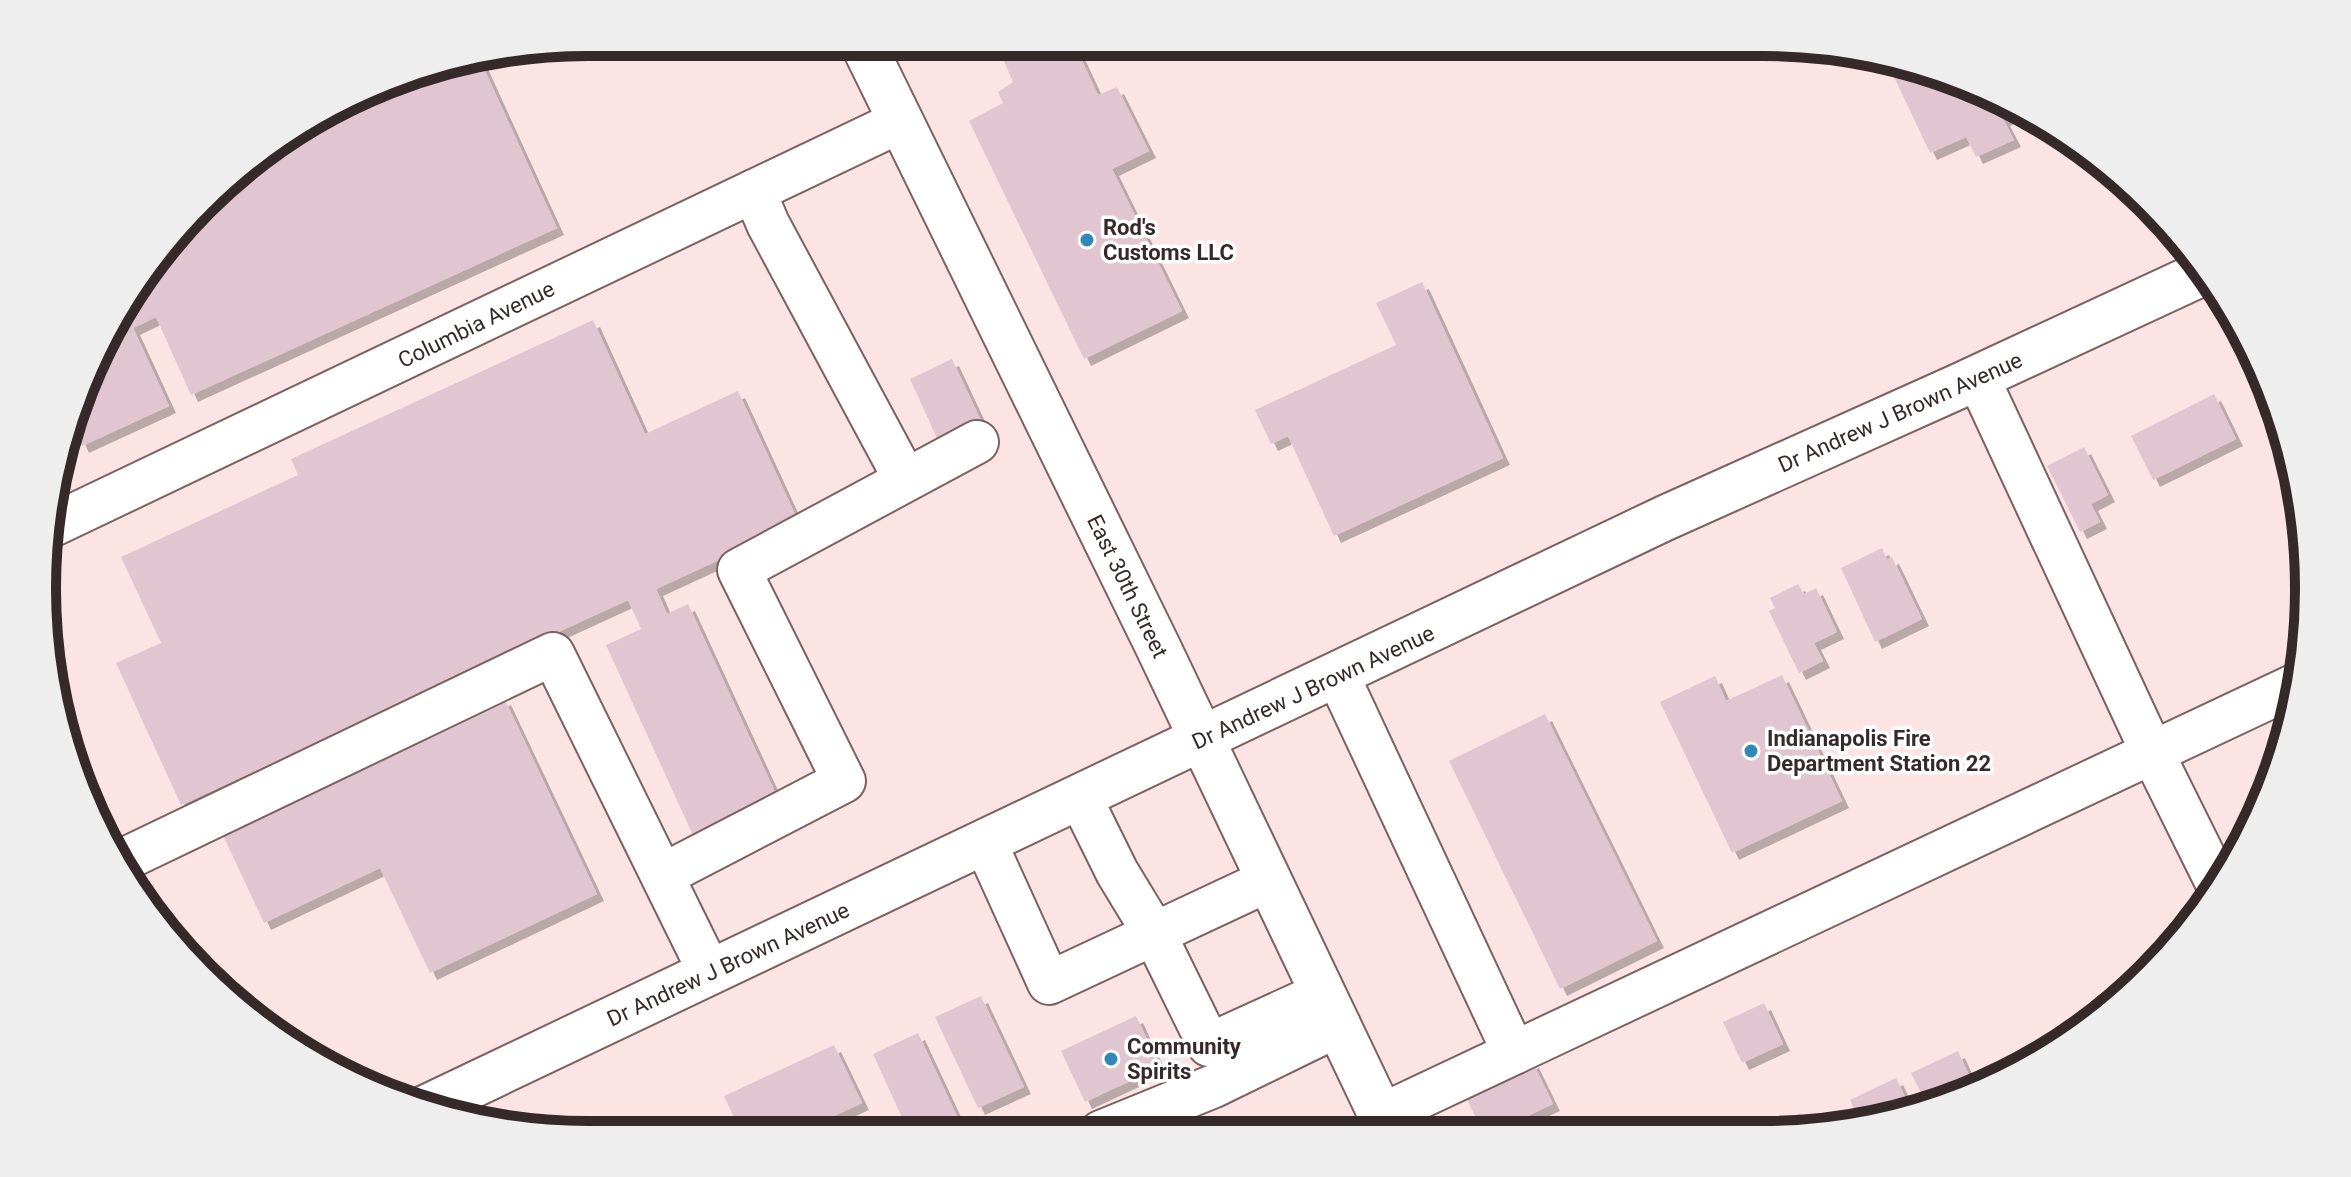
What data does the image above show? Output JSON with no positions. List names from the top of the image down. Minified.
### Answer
{"streets":{"main road":["Dr Andrew J Brown Avenue","East 30th Street"],"street":["Columbia Avenue"]},"crossings":[["Columbia Avenue","East 30th Street"],["Dr Andrew J Brown Avenue","East 30th Street"]],"places":["Rod's Customs LLC","Indianapolis Fire Department Station 22","Community Spirits"]}
